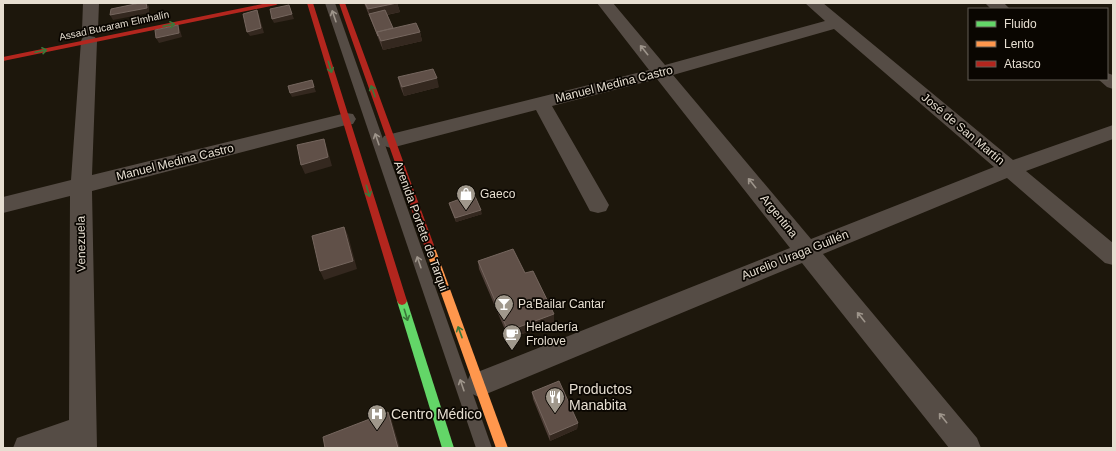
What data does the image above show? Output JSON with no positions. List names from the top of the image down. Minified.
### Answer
{"streets":{"main road":["Assad Bucaram Elmhalín","Avenida Portete de Tarqui"],"street":["Manuel Medina Castro","José de San Martín","Argentina","Venezuela","Aurelio Uraga Guillén"]},"crossings":[["Assad Bucaram Elmhalín","Venezuela"],["Manuel Medina Castro","José de San Martín"],["Manuel Medina Castro","Argentina"],["Manuel Medina Castro","Avenida Portete de Tarqui"],["Manuel Medina Castro","Venezuela"],["José de San Martín","Aurelio Uraga Guillén"],["Argentina","Aurelio Uraga Guillén"],["Avenida Portete de Tarqui","Aurelio Uraga Guillén"]],"one_way":["Assad Bucaram Elmhalín","Argentina"],"places":{"shop":["Gaeco"],"bar":["Pa'Bailar Cantar"],"cafe":["Heladería Frolove"],"restaurant":["Productos Manabita"],"hospital":["Centro Médico"]},"legend":["Fluido","Lento","Atasco"]}
